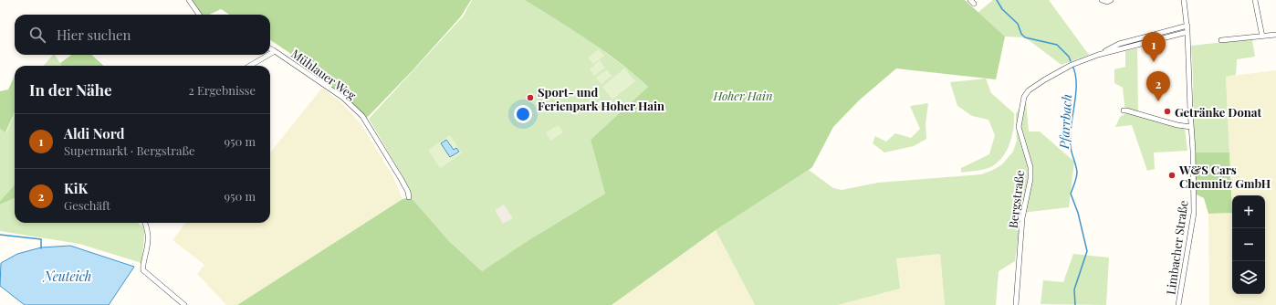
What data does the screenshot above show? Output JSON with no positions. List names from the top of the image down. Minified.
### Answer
{"streets":{"street":["Mühlauer Weg","Bergstraße","Limbacher Straße"]},"crossings":[["Bergstraße","Limbacher Straße"]],"water":["Pfarrbach","Neuteich"],"parks":["Hoher Hain"],"places":["Sport- und Ferienpark Hoher Hain","Getränke Donat","W&S Cars Chemnitz GmbH"],"page":{"search":"Hier suchen","pins":["1","2"],"heading":["In der Nähe","2 Ergebnisse"],"list":[{"mark":"1","name":"Aldi Nord","note":"Supermarkt · Bergstraße","value":"950 m"},{"mark":"2","name":"KiK","note":"Geschäft","value":"950 m"}],"map_buttons":["+","−"]}}
